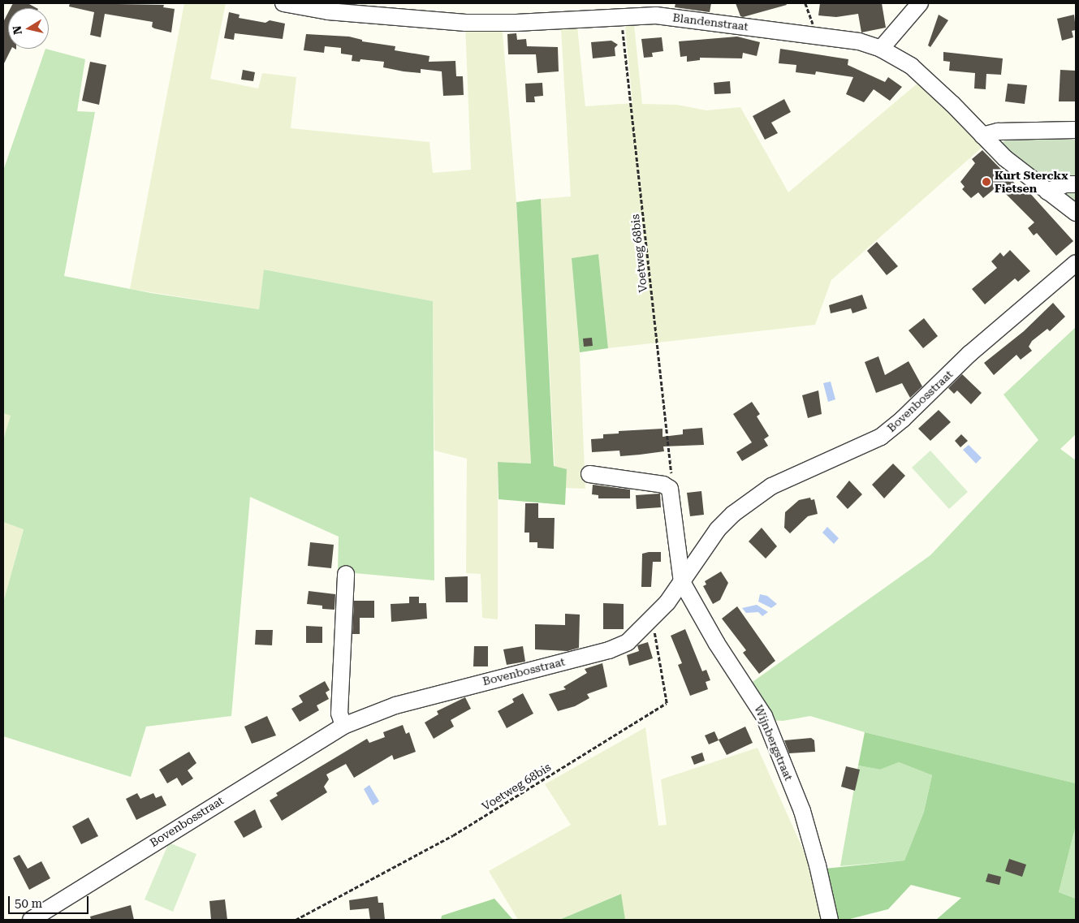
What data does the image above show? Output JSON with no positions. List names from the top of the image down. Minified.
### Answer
{"streets":{"street":["Blandenstraat","Bovenbosstraat","Wijnbergstraat"],"path":["Voetweg 68bis"]},"crossings":[["Blandenstraat","Voetweg 68bis"],["Voetweg 68bis","Bovenbosstraat"],["Bovenbosstraat","Wijnbergstraat"]],"places":["Kurt Sterckx Fietsen"],"scale_bar":"50 m","north":"left"}
